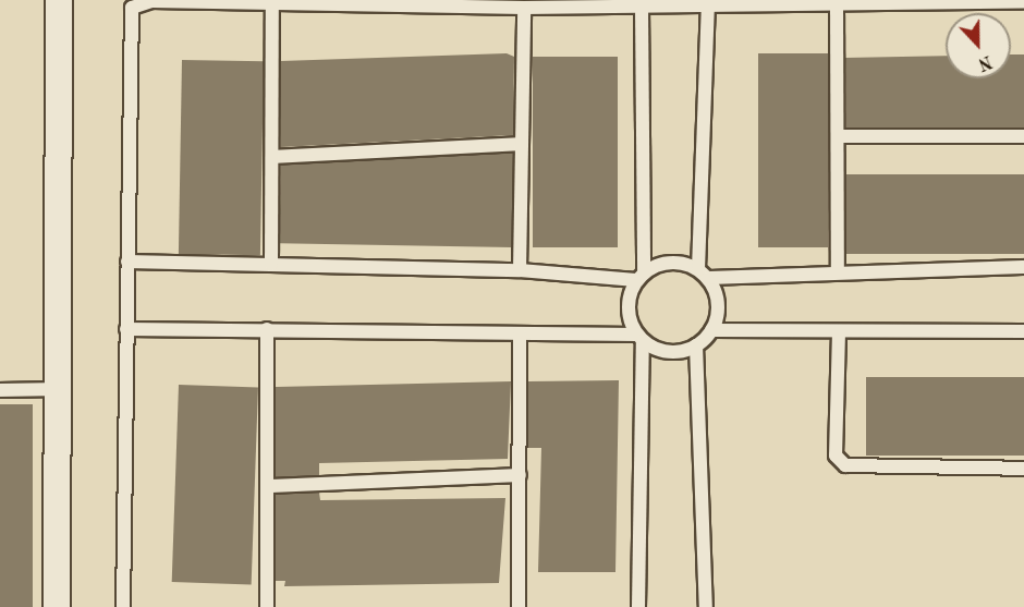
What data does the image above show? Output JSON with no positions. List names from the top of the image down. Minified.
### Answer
{"north":"bottom"}
